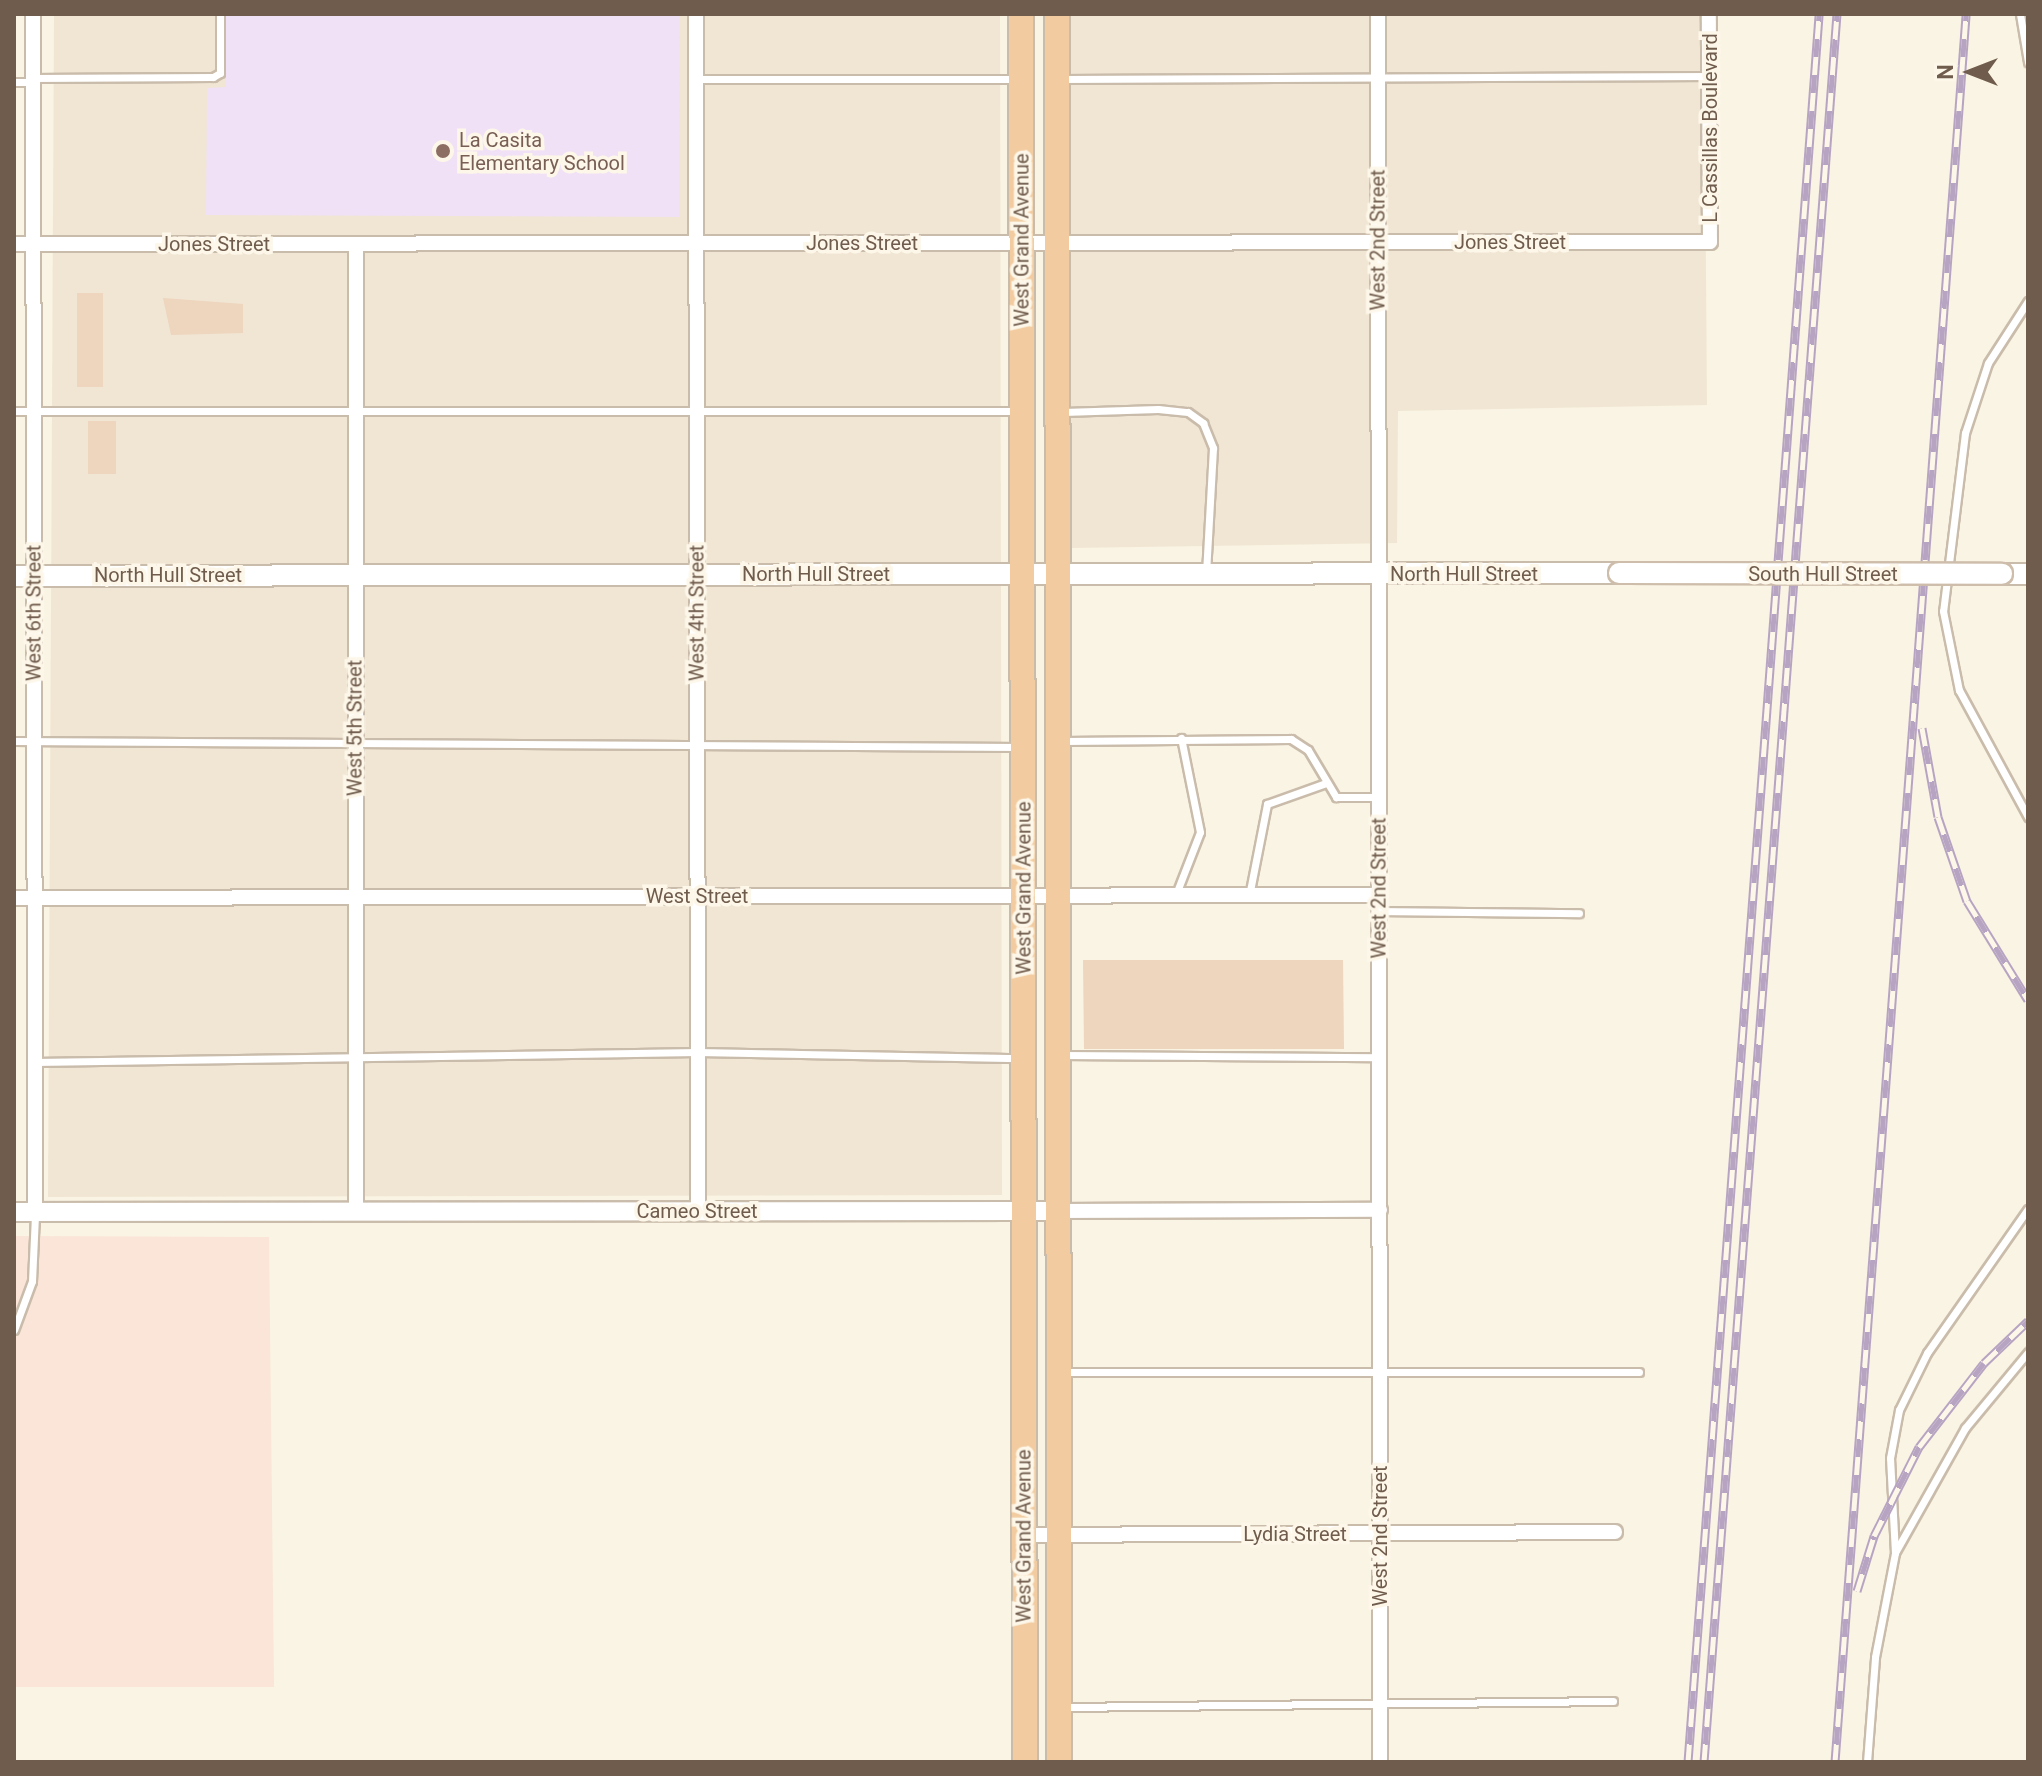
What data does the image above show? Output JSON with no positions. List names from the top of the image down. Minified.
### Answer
{"streets":{"highway":["West Grand Avenue"],"main road":["North Hull Street","South Hull Street"],"street":["L Cassillas Boulevard","West 2nd Street","Jones Street","West 6th Street","West 4th Street","West 5th Street","West Street","Cameo Street","Lydia Street"]},"crossings":[["L Cassillas Boulevard","Jones Street"],["West Grand Avenue","Jones Street"],["West Grand Avenue","North Hull Street"],["West Grand Avenue","West Street"],["West Grand Avenue","Cameo Street"],["West Grand Avenue","Lydia Street"],["West 2nd Street","Jones Street"],["West 2nd Street","North Hull Street"],["West 2nd Street","West Street"],["West 2nd Street","Cameo Street"],["West 2nd Street","Lydia Street"],["Jones Street","West 6th Street"],["Jones Street","West 4th Street"],["Jones Street","West 5th Street"],["North Hull Street","South Hull Street"],["North Hull Street","West 6th Street"],["North Hull Street","West 4th Street"],["North Hull Street","West 5th Street"],["West 6th Street","West Street"],["West 6th Street","Cameo Street"],["West 4th Street","West Street"],["West 4th Street","Cameo Street"],["West 5th Street","West Street"],["West 5th Street","Cameo Street"]],"places":["La Casita Elementary School"],"north":"left"}
